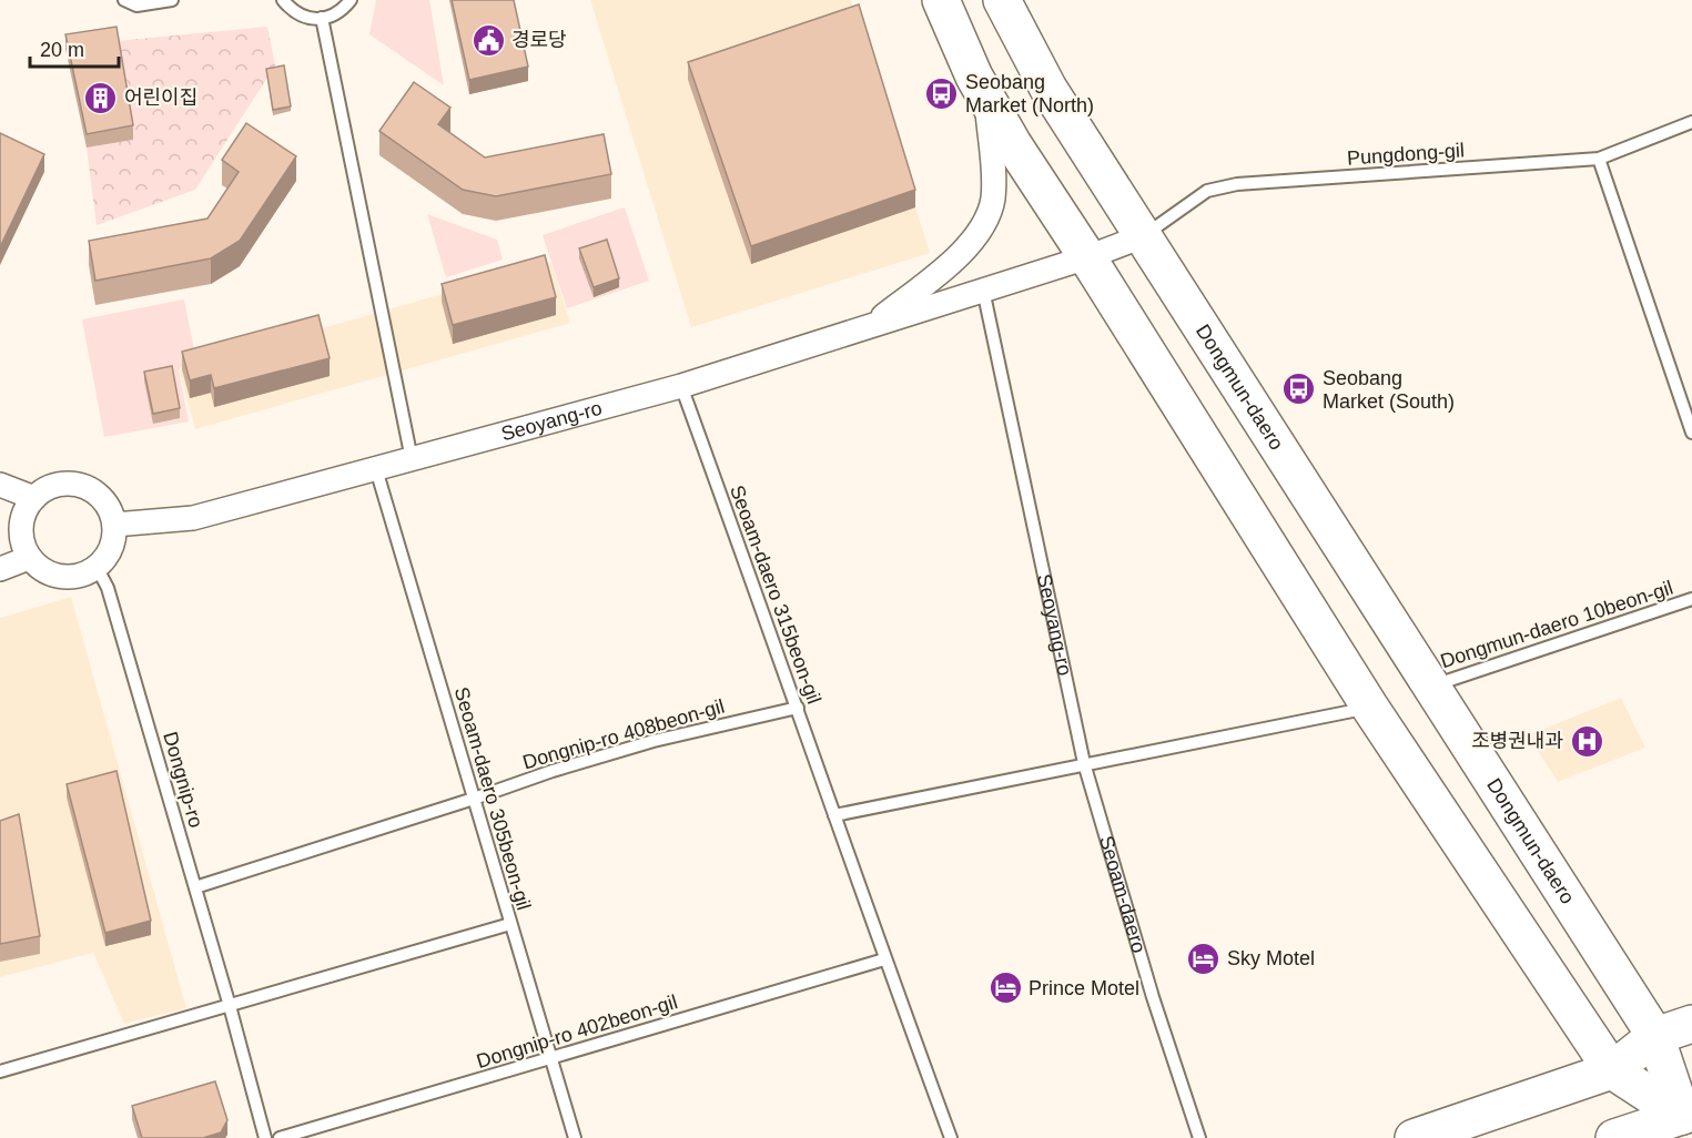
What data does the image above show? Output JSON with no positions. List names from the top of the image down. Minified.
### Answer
{"streets":{"main road":["Dongmun-daero"],"street":["Seoyang-ro"],"lane":["Pungdong-gil","Seoam-daero 315beon-gil","Dongmun-daero 10beon-gil","Dongnip-ro 408beon-gil","Dongnip-ro","Seoam-daero 305beon-gil","Seoam-daero","Dongnip-ro 402beon-gil"]},"crossings":[["Pungdong-gil","Dongmun-daero"],["Pungdong-gil","Seoyang-ro"],["Dongmun-daero","Seoyang-ro"],["Dongmun-daero","Dongmun-daero 10beon-gil"],["Seoyang-ro","Seoam-daero 315beon-gil"],["Seoyang-ro","Dongnip-ro"],["Seoyang-ro","Seoam-daero 305beon-gil"],["Seoyang-ro","Seoam-daero"],["Seoam-daero 315beon-gil","Dongnip-ro 408beon-gil"],["Seoam-daero 315beon-gil","Dongnip-ro 402beon-gil"],["Dongnip-ro 408beon-gil","Dongnip-ro"],["Dongnip-ro 408beon-gil","Seoam-daero 305beon-gil"],["Seoam-daero 305beon-gil","Dongnip-ro 402beon-gil"]],"places":{"public building":["경로당"],"bus stop":["Seobang Market (North)","Seobang Market (South)"],"building":["어린이집"],"hospital":["조병권내과"],"hotel":["Sky Motel","Prince Motel"]},"scale_bar":"20 m"}
